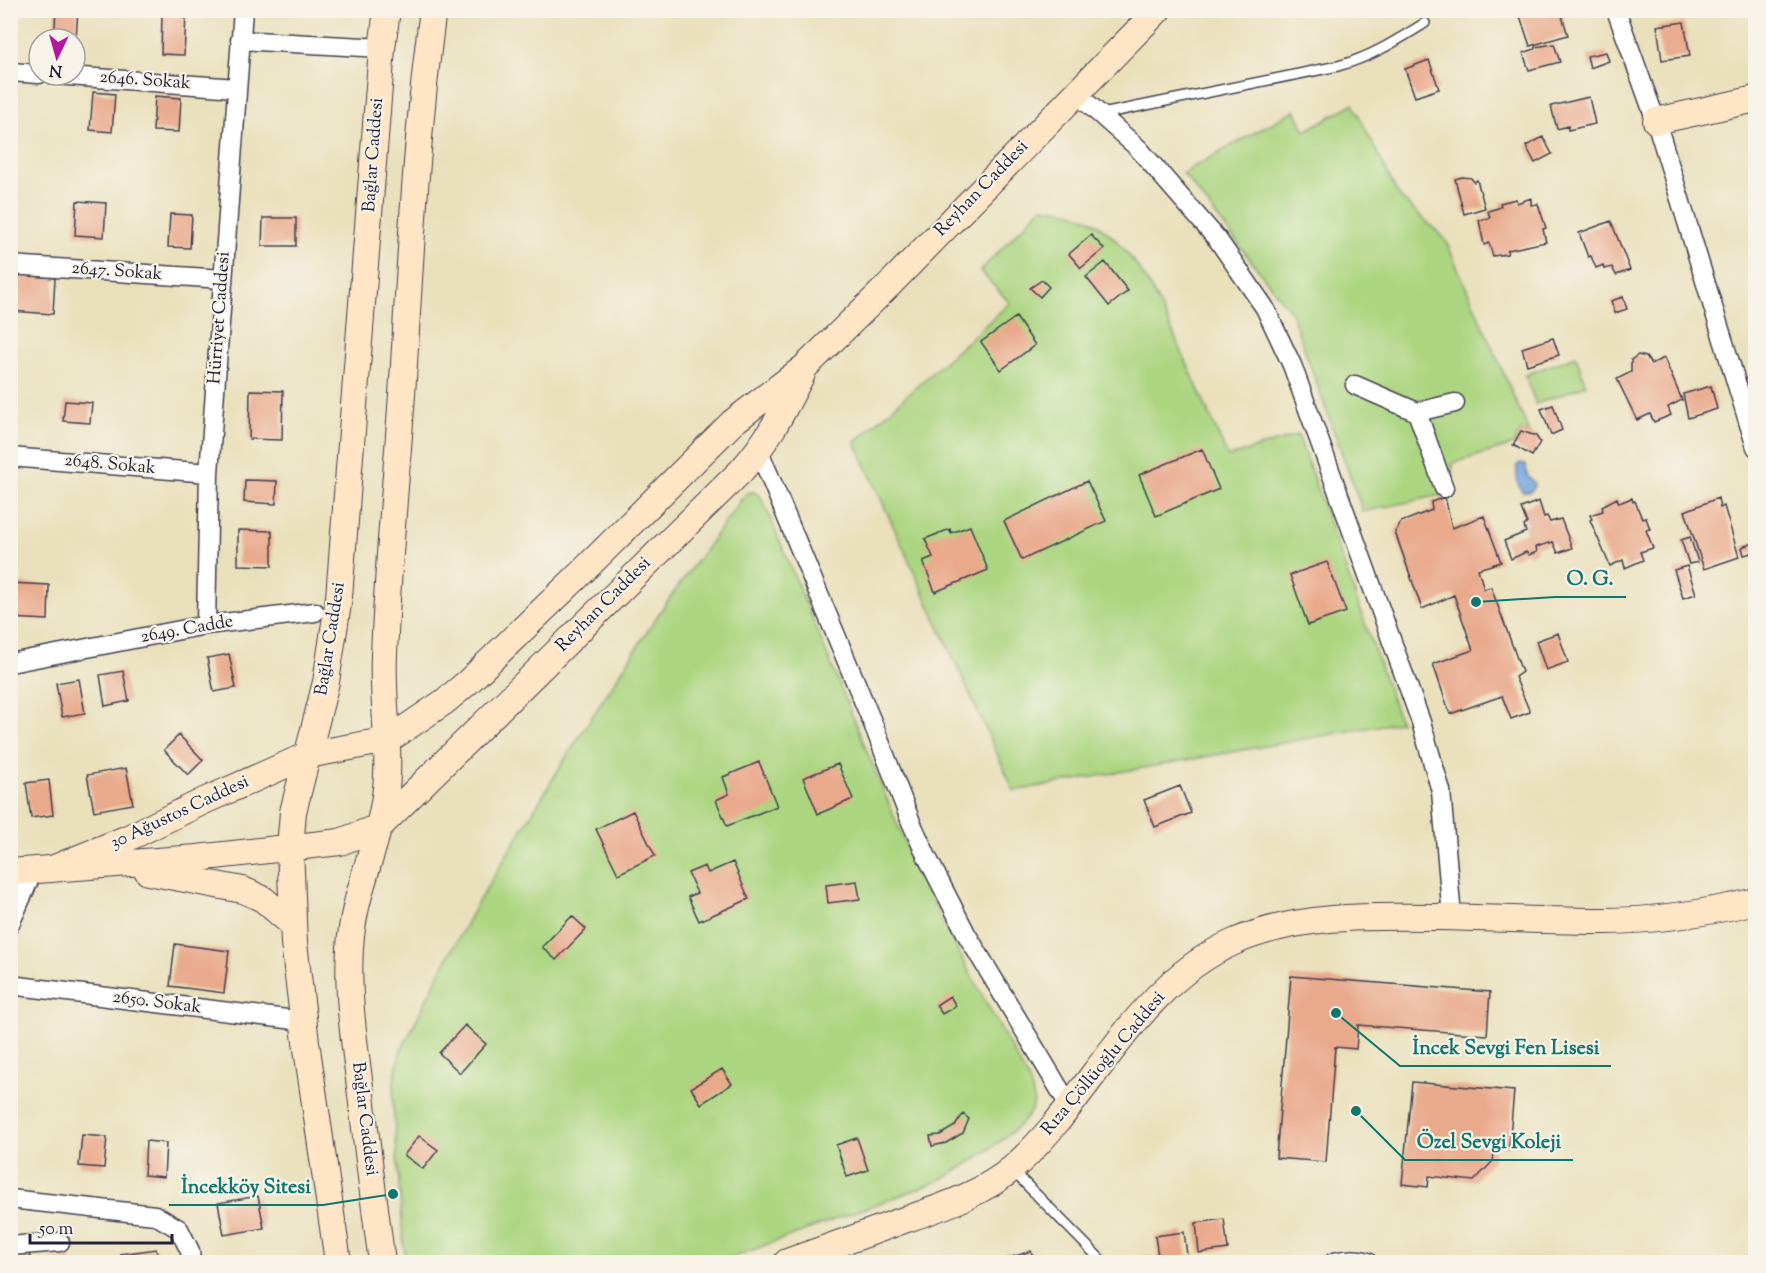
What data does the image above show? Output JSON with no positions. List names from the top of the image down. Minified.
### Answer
{"streets":{"street":["2646. Sokak","Bağlar Caddesi","Reyhan Caddesi","2647. Sokak","Hürriyet Caddesi","2648. Sokak","2649. Cadde","30 Ağustos Caddesi","2650. Sokak","Rıza Çöllüoğlu Caddesi"]},"crossings":[["2646. Sokak","Hürriyet Caddesi"],["Bağlar Caddesi","Reyhan Caddesi"],["Bağlar Caddesi","30 Ağustos Caddesi"],["Bağlar Caddesi","2650. Sokak"],["Reyhan Caddesi","30 Ağustos Caddesi"],["2647. Sokak","Hürriyet Caddesi"],["Hürriyet Caddesi","2648. Sokak"],["Hürriyet Caddesi","2649. Cadde"]],"places":["O. G.","İncek Sevgi Fen Lisesi","Özel Sevgi Koleji","İncekköy Sitesi"],"scale_bar":"50 m","north":"bottom"}
